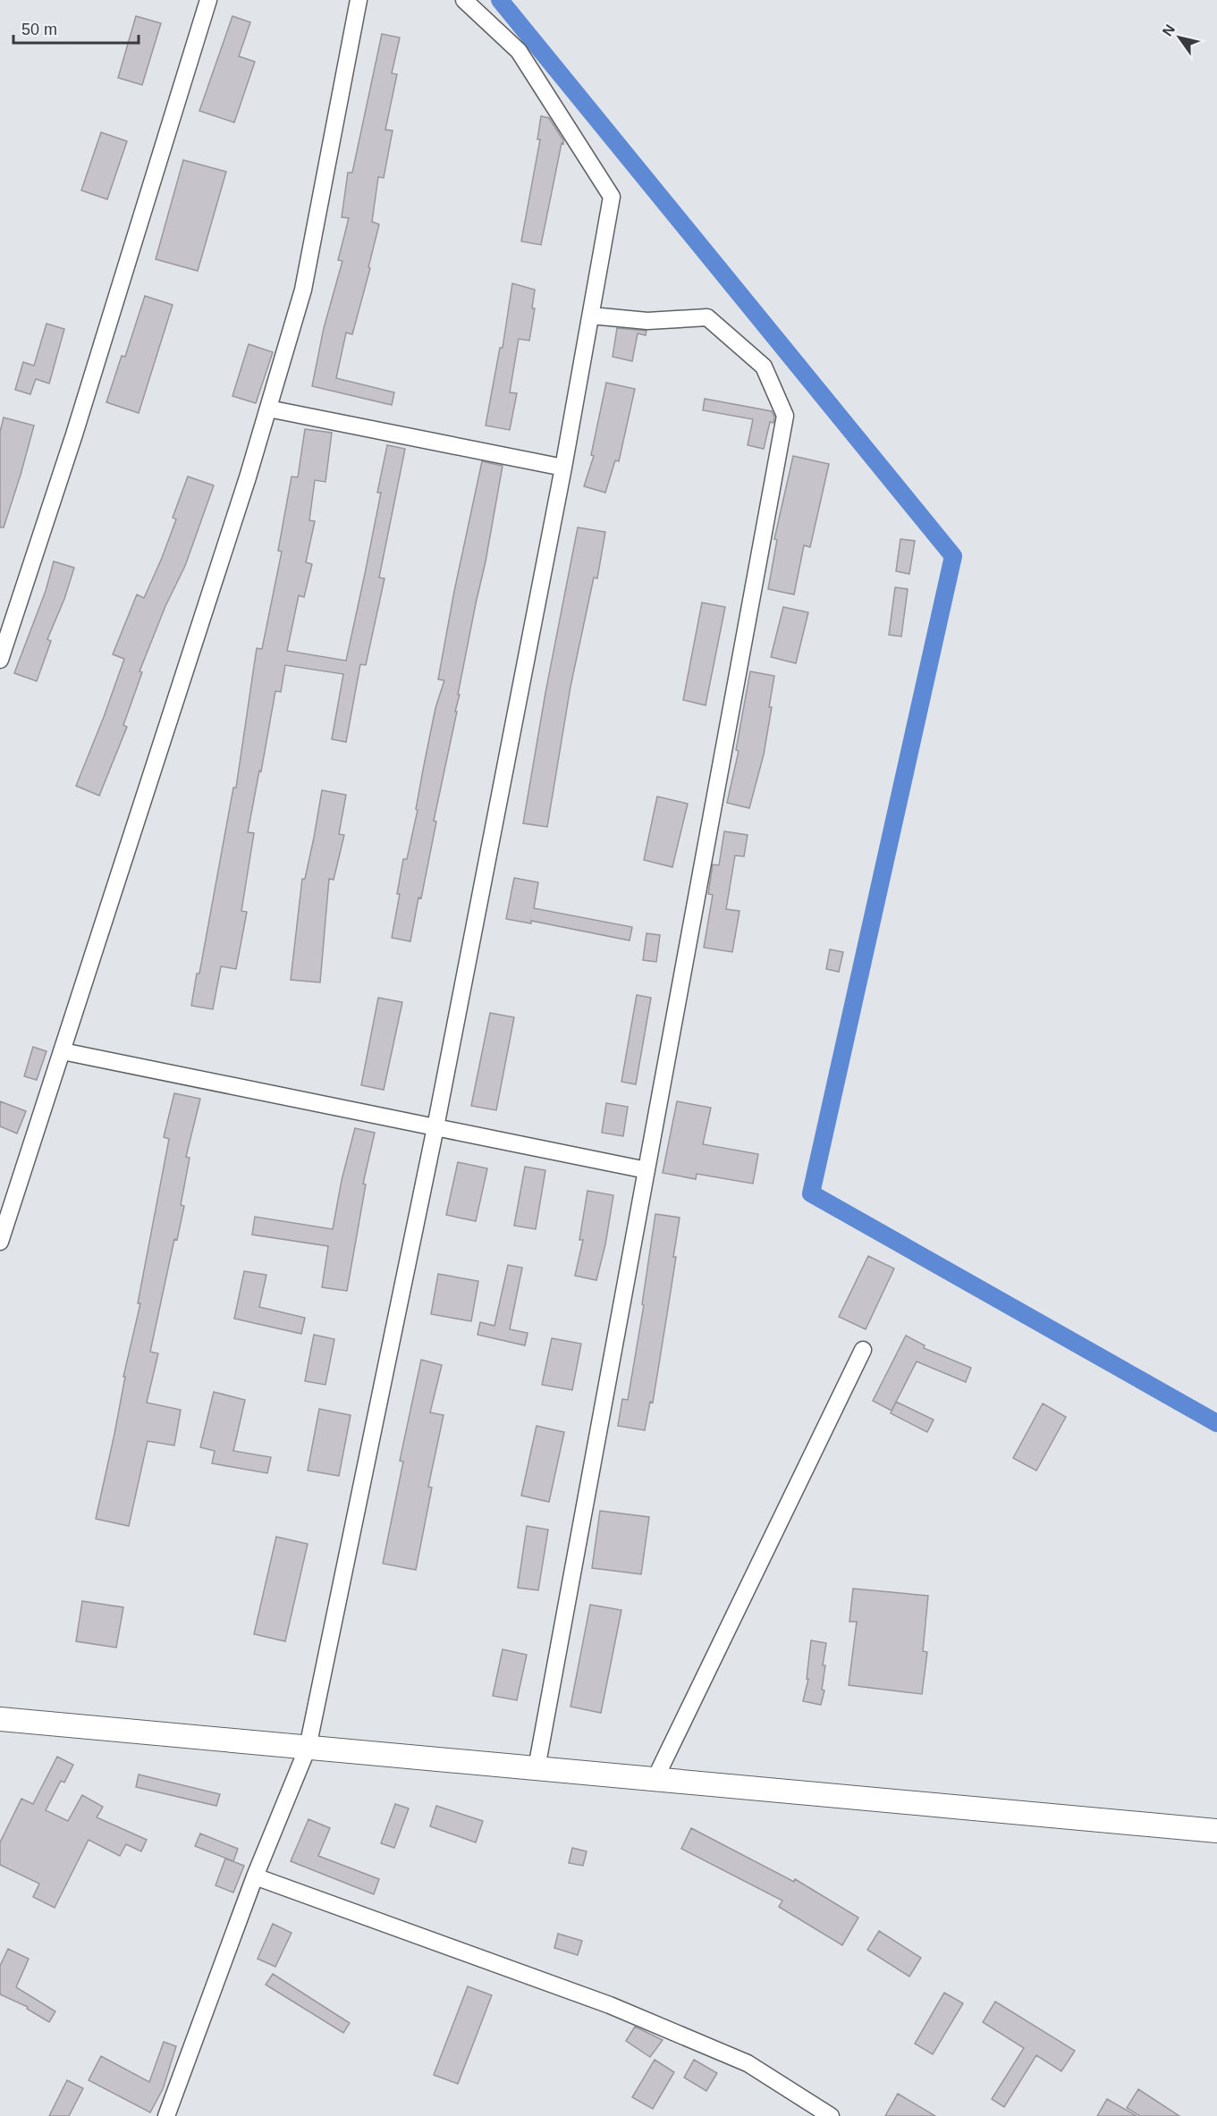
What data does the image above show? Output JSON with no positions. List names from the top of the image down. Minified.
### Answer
{"scale_bar":"50 m","north":"top left"}
